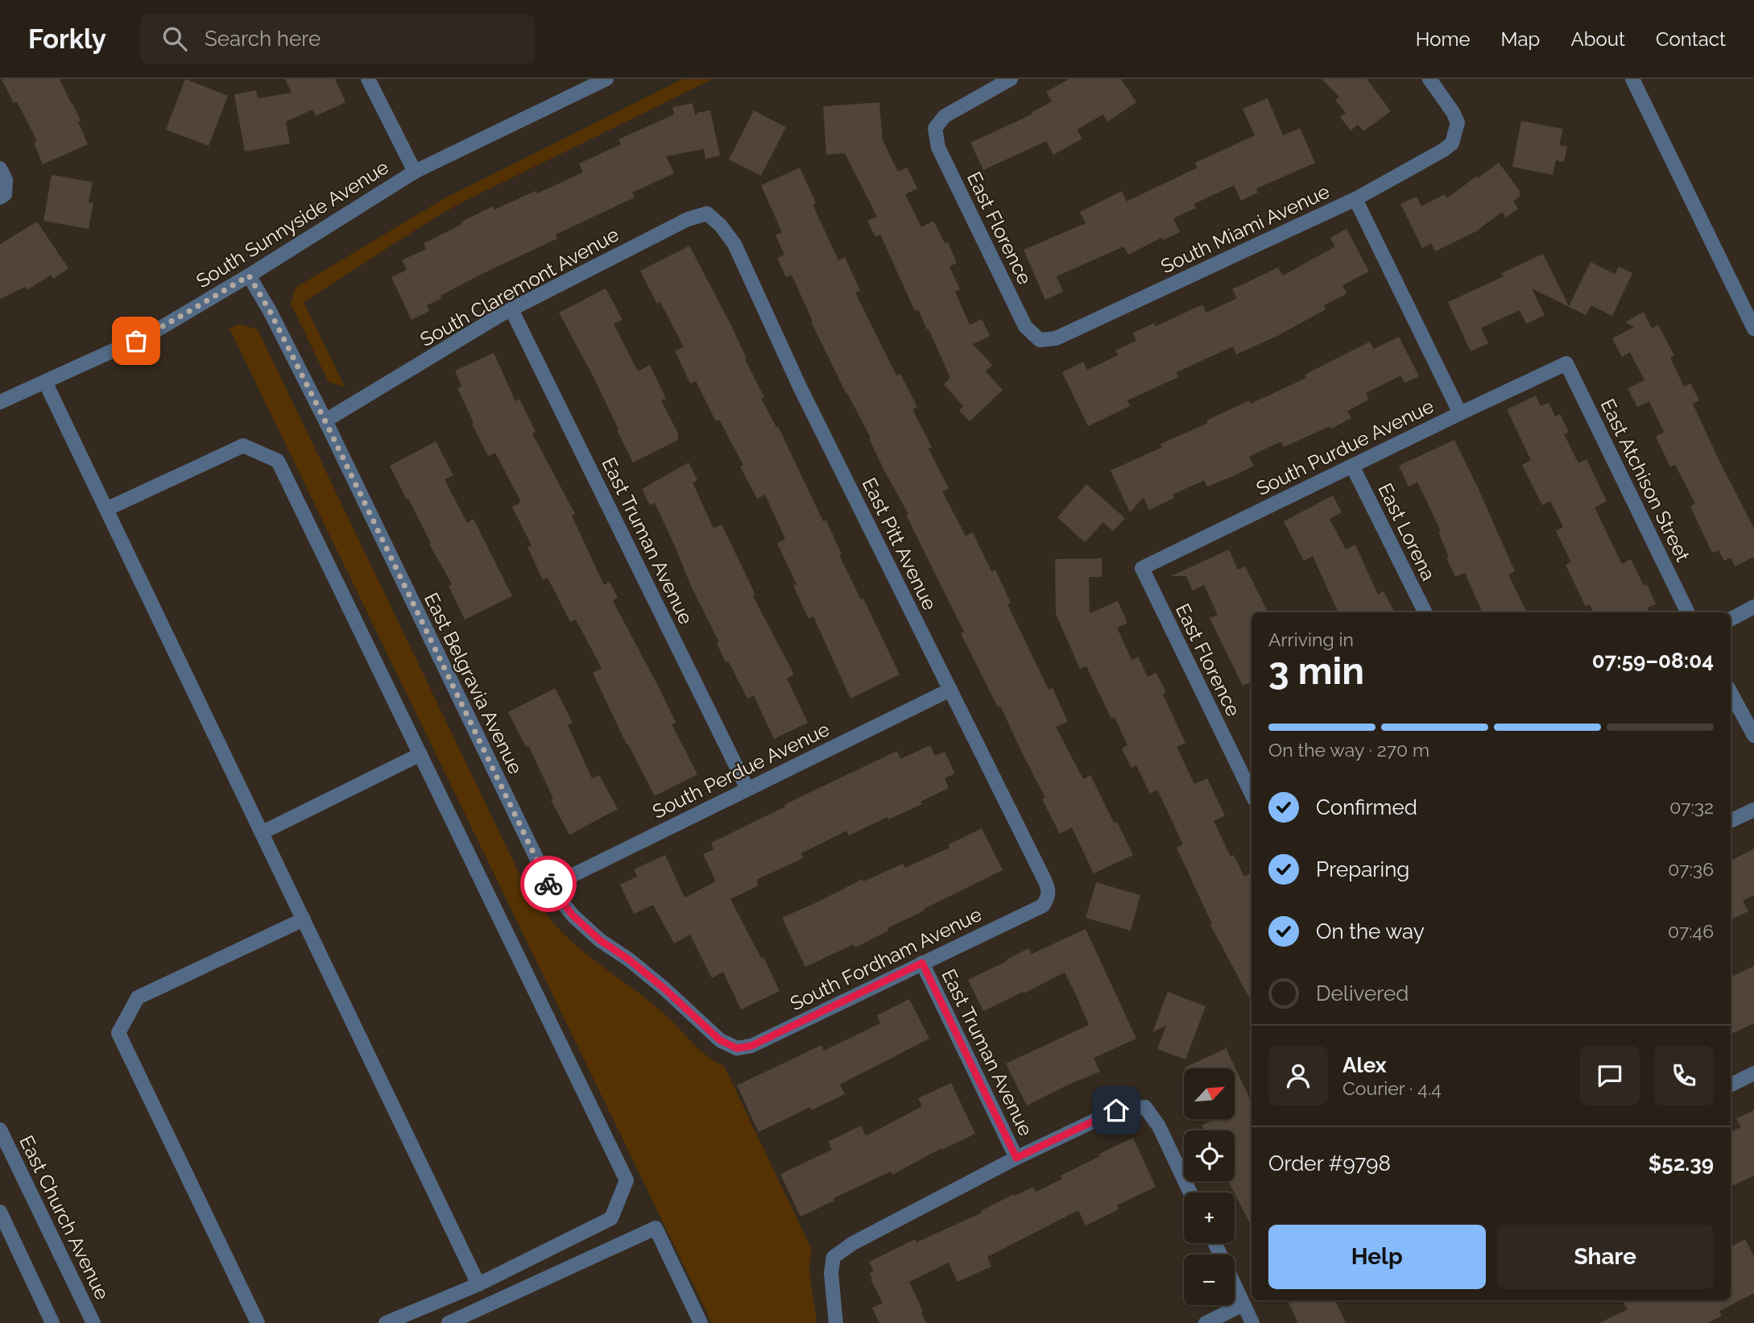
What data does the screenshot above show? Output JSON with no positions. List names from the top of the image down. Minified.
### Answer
{"streets":{"street":["South Sunnyside Avenue","East Florence","South Miami Avenue","South Claremont Avenue","South Purdue Avenue","East Atchison Street","East Lorena","East Truman Avenue","East Pitt Avenue","East Belgravia Avenue","South Perdue Avenue","South Fordham Avenue","East Church Avenue"]},"crossings":[["South Sunnyside Avenue","East Belgravia Avenue"],["East Florence","South Miami Avenue"],["East Florence","South Purdue Avenue"],["South Claremont Avenue","East Truman Avenue"],["South Claremont Avenue","East Pitt Avenue"],["South Claremont Avenue","East Belgravia Avenue"],["South Purdue Avenue","East Atchison Street"],["South Purdue Avenue","East Lorena"],["East Truman Avenue","South Perdue Avenue"],["East Truman Avenue","South Fordham Avenue"],["East Pitt Avenue","South Perdue Avenue"],["East Pitt Avenue","South Fordham Avenue"],["East Belgravia Avenue","South Perdue Avenue"],["East Belgravia Avenue","South Fordham Avenue"]],"north":"top right","page":{"header":"Forkly","search":"Search here","nav":["Home","Map","About","Contact"],"heading":["3 min","Arriving in","07:59–08:04"],"panel":["Alex","Courier · 4.4","Order #9798","$52.39"],"bar":"On the way · 270 m","list":[["Confirmed","07:32"],["Preparing","07:36"],["On the way","07:46"],"Delivered"],"map_buttons":["+","−"],"buttons":["Help","Share"]}}
